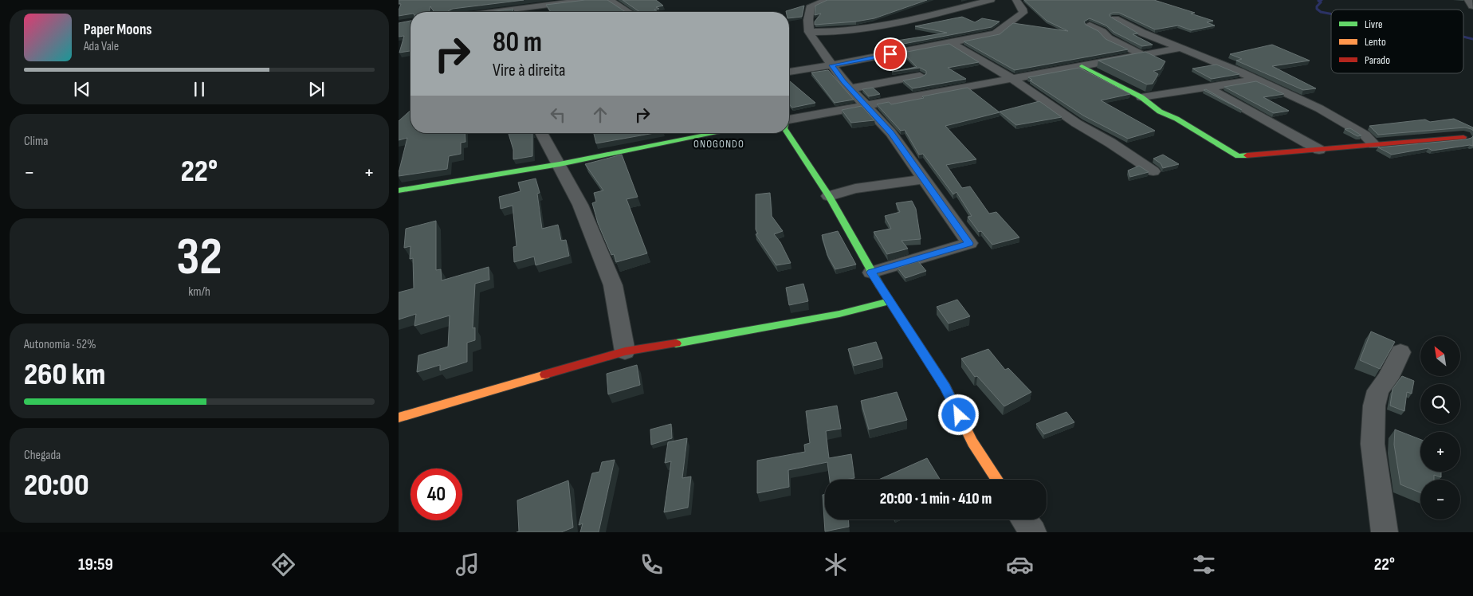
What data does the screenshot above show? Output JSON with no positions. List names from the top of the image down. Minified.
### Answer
{"districts":["ONOGONDO"],"legend":["Livre","Lento","Parado"],"north":"top left","page":{"turn":["80 m","Vire à direita"],"song":["Paper Moons","Ada Vale"],"tile":["Clima",["32","km/h"],["Autonomia · 52%","260 km"],["Chegada","20:00"]],"heat":["−","22°","+"],"map_buttons":["+","−"],"limit":"40","trip":"20:00 · 1 min · 410 m","tabs":["19:59","22°"]}}
